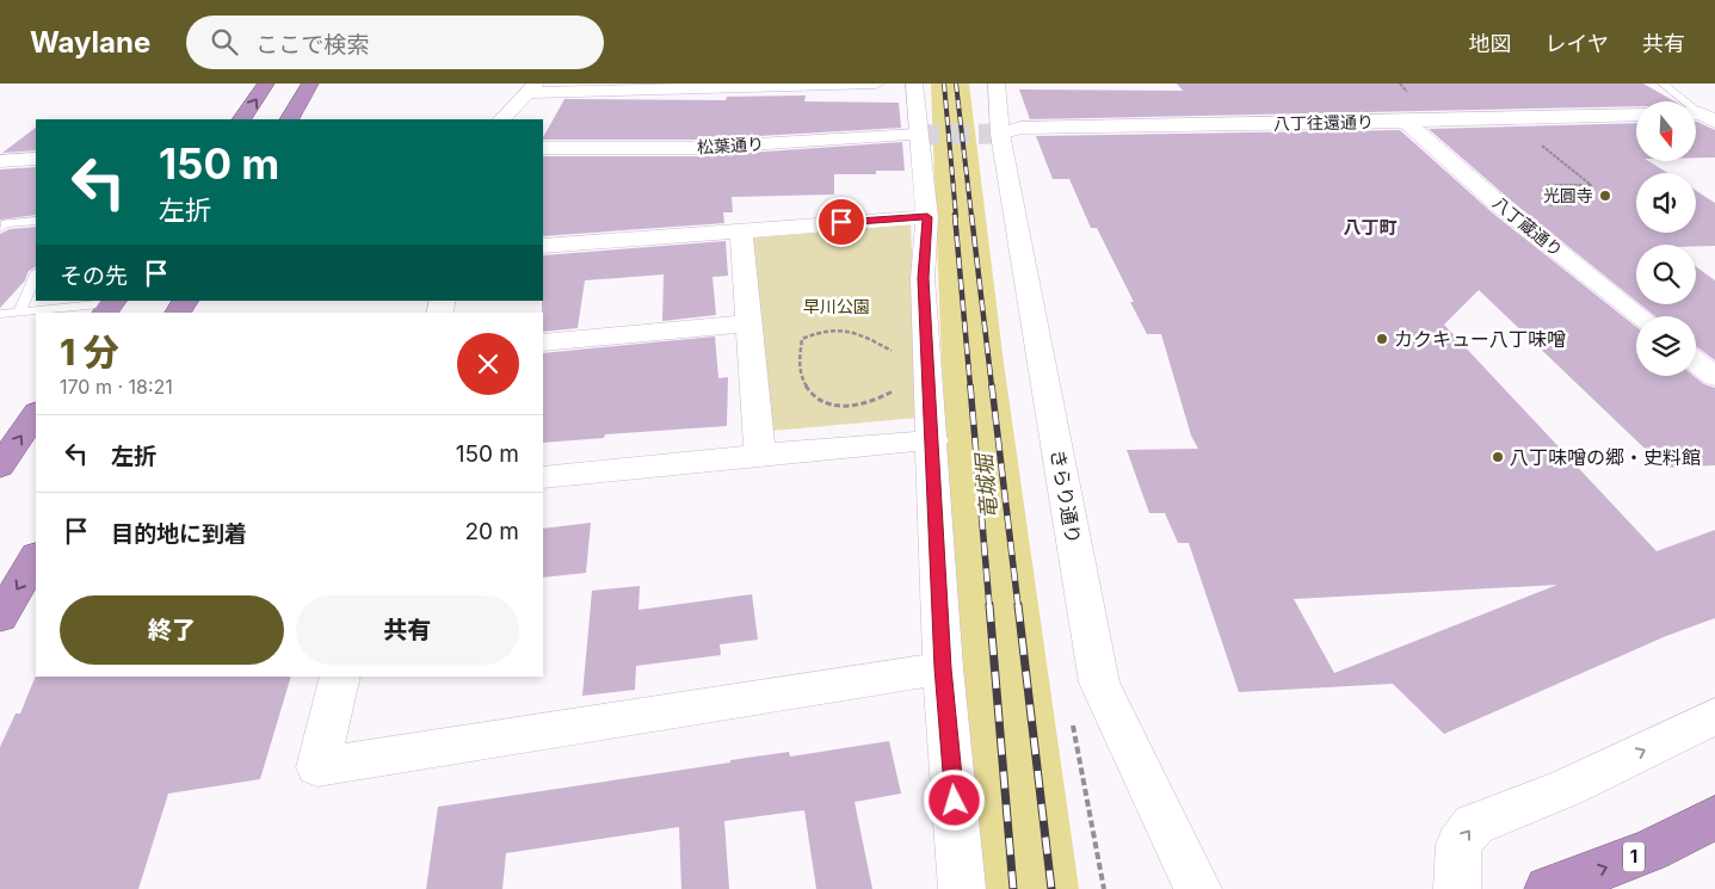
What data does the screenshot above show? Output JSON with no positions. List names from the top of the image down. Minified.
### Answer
{"streets":{"highway":["1"],"street":["八丁往還通り","松葉通り","八丁蔵通り","きらり通り"]},"crossings":[["八丁往還通り","八丁蔵通り"],["八丁往還通り","きらり通り"]],"districts":["八丁町"],"water":["竜城堀"],"parks":["早川公園"],"places":["光圓寺","カクキュー八丁味噌","八丁味噌の郷・史料館"],"north":"bottom","page":{"header":"Waylane","search":"ここで検索","nav":["地図","レイヤ","共有"],"turn":["150 m","左折"],"then":"その先","heading":["1 分","170 m · 18:21"],"list":[{"name":"左折","value":"150 m"},{"name":"目的地に到着","value":"20 m"}],"buttons":["終了","共有"]}}
